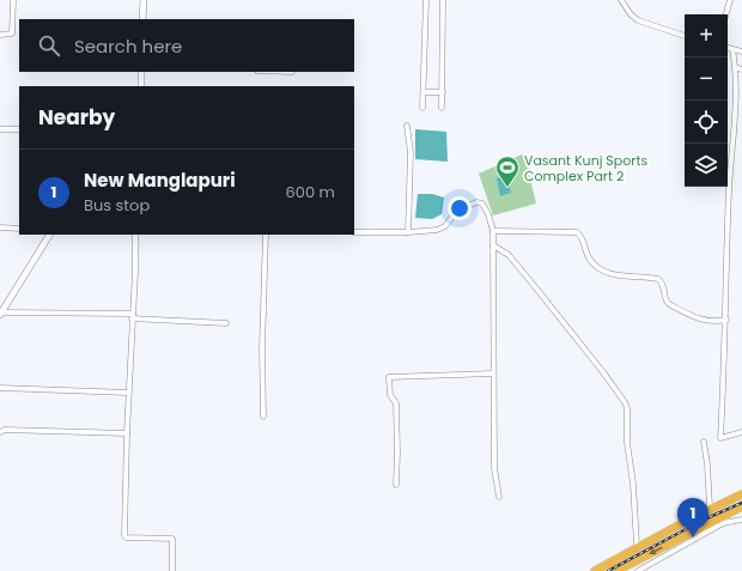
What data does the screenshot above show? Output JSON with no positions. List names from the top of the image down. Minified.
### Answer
{"places":{"sports":["Vasant Kunj Sports Complex Part 2"]},"page":{"map_buttons":["+","−"],"search":"Search here","heading":"Nearby","list":[{"mark":"1","name":"New Manglapuri","note":"Bus stop","value":"600 m"}],"pins":"1"}}
